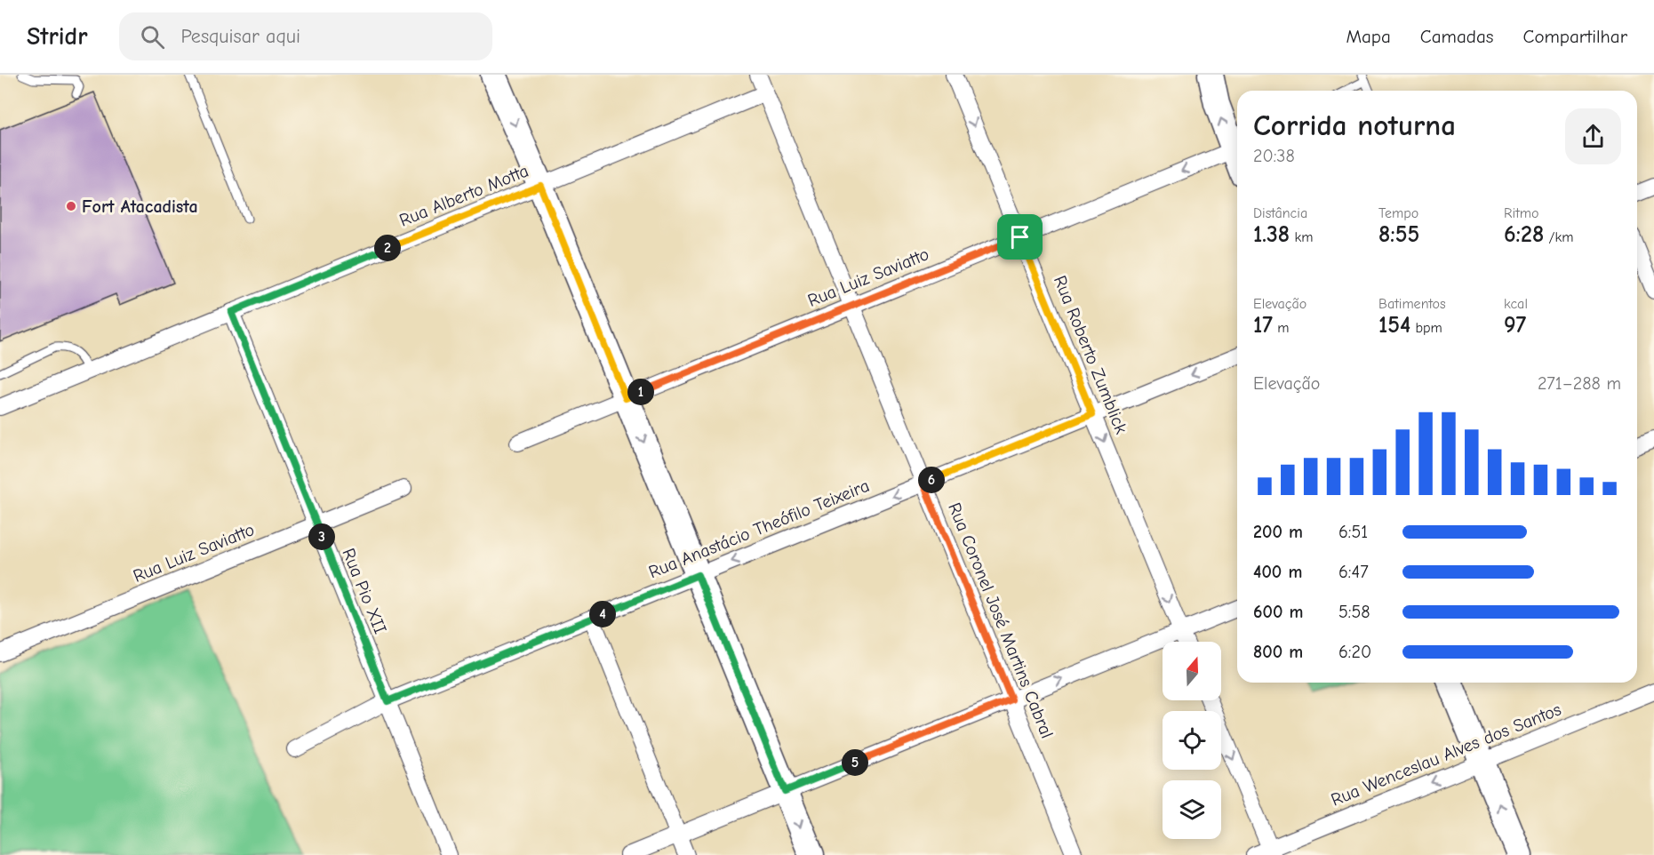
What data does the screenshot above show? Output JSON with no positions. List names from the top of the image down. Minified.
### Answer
{"streets":{"street":["Rua Alberto Motta","Rua Luiz Saviatto","Rua Roberto Zumblick","Rua Anastácio Theófilo Teixeira","Rua Pio XII","Rua Coronel José Martins Cabral","Rua Wenceslau Alves dos Santos"]},"crossings":[["Rua Alberto Motta","Rua Pio XII"],["Rua Alberto Motta","Rua Coronel José Martins Cabral"],["Rua Luiz Saviatto","Rua Roberto Zumblick"],["Rua Luiz Saviatto","Rua Pio XII"],["Rua Luiz Saviatto","Rua Coronel José Martins Cabral"],["Rua Roberto Zumblick","Rua Anastácio Theófilo Teixeira"],["Rua Anastácio Theófilo Teixeira","Rua Pio XII"],["Rua Anastácio Theófilo Teixeira","Rua Coronel José Martins Cabral"]],"one_way":["Rua Roberto Zumblick","Rua Anastácio Theófilo Teixeira","Rua Wenceslau Alves dos Santos"],"places":["Fort Atacadista"],"north":"top","page":{"header":"Stridr","search":"Pesquisar aqui","nav":["Mapa","Camadas","Compartilhar"],"heading":["Corrida noturna","20:38"],"stats":[["Distância","1.38 km"],["Tempo","8:55"],["Ritmo","6:28 /km"],["Elevação","17 m"],["Batimentos","154 bpm"],["kcal","97"]],"pins":["2","1","6","3","4","5"],"chart":["Elevação","271–288 m"],"list":[{"name":"200 m","note":"6:51"},{"name":"400 m","note":"6:47"},{"name":"600 m","note":"5:58"},{"name":"800 m","note":"6:20"}]}}
